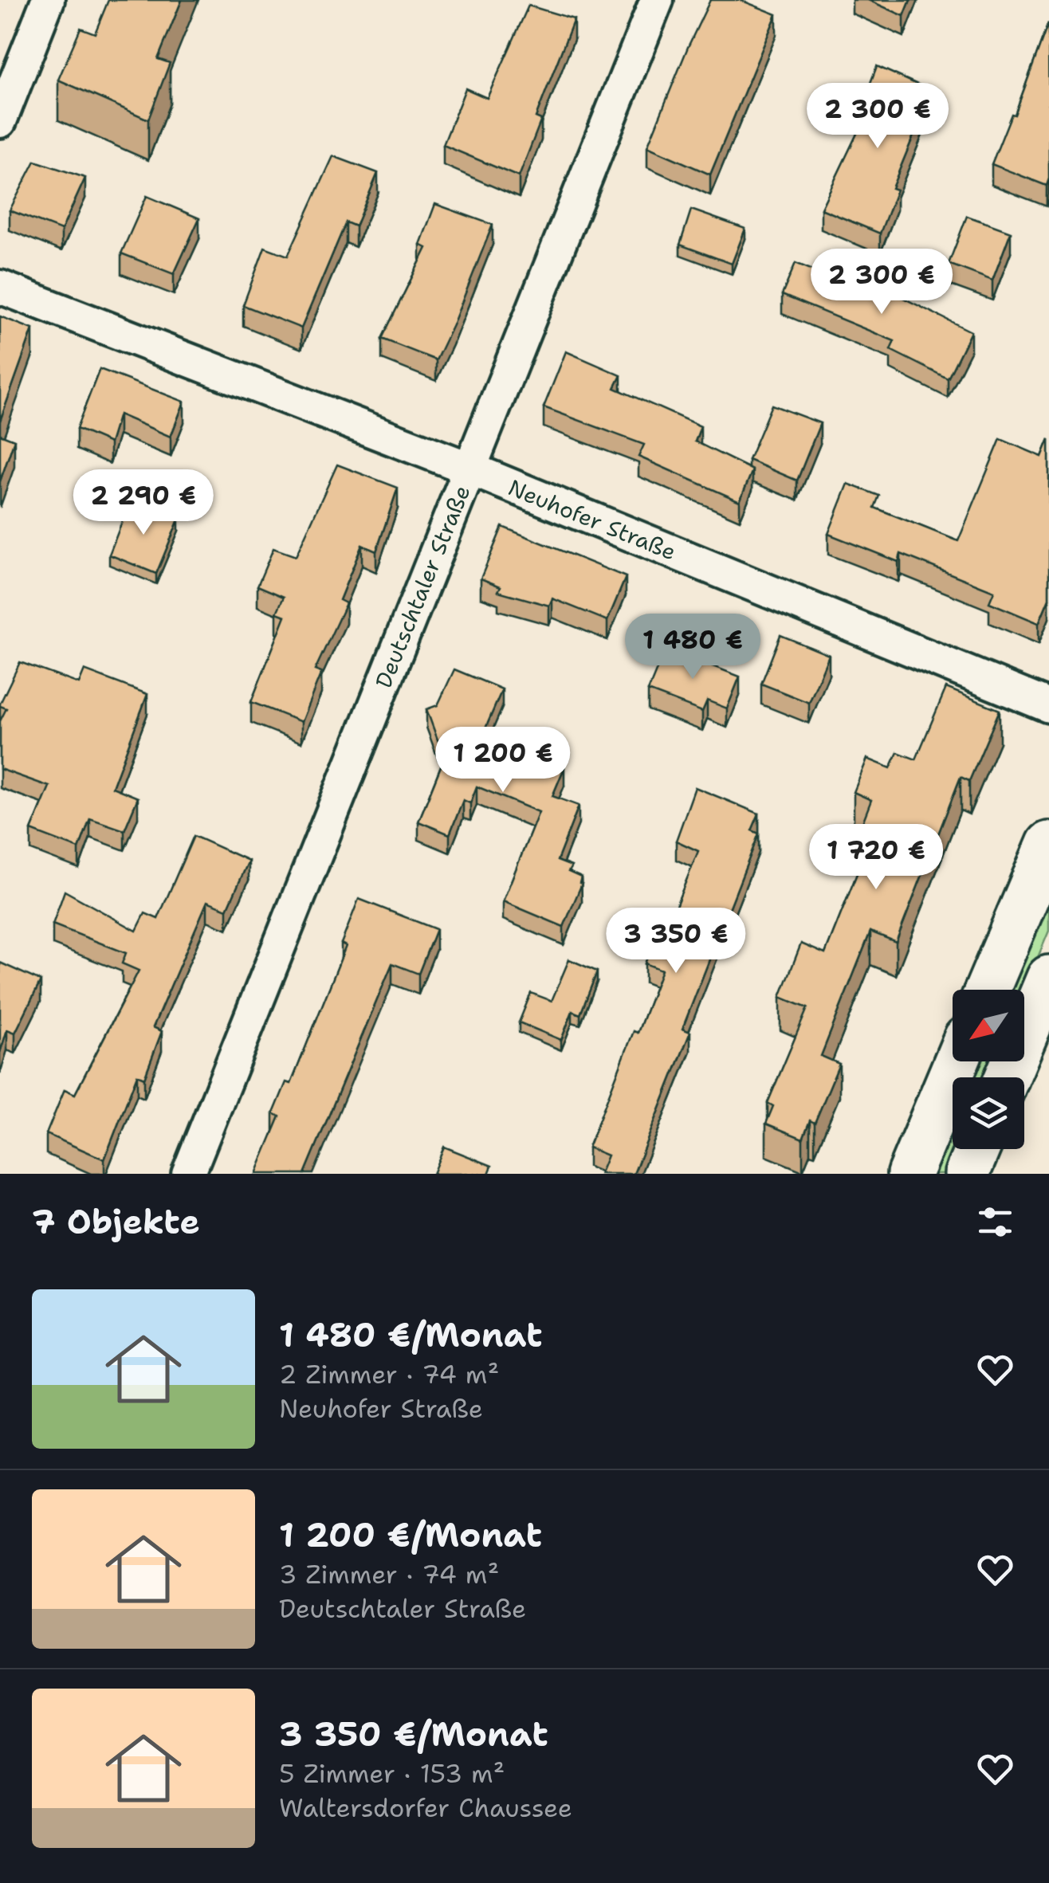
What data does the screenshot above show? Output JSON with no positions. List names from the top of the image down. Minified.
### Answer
{"streets":{"street":["Neuhofer Straße","Deutschtaler Straße"]},"crossings":[["Neuhofer Straße","Deutschtaler Straße"]],"north":"bottom left","page":{"price":["2 300 €","2 300 €","2 290 €","1 480 €","1 200 €","1 720 €","3 350 €"],"heading":"7 Objekte","list":[{"name":"1 480 €/Monat","note":"2 Zimmer · 74 m² · Neuhofer Straße"},{"name":"1 200 €/Monat","note":"3 Zimmer · 74 m² · Deutschtaler Straße"},{"name":"3 350 €/Monat","note":"5 Zimmer · 153 m² · Waltersdorfer Chaussee"}]}}
